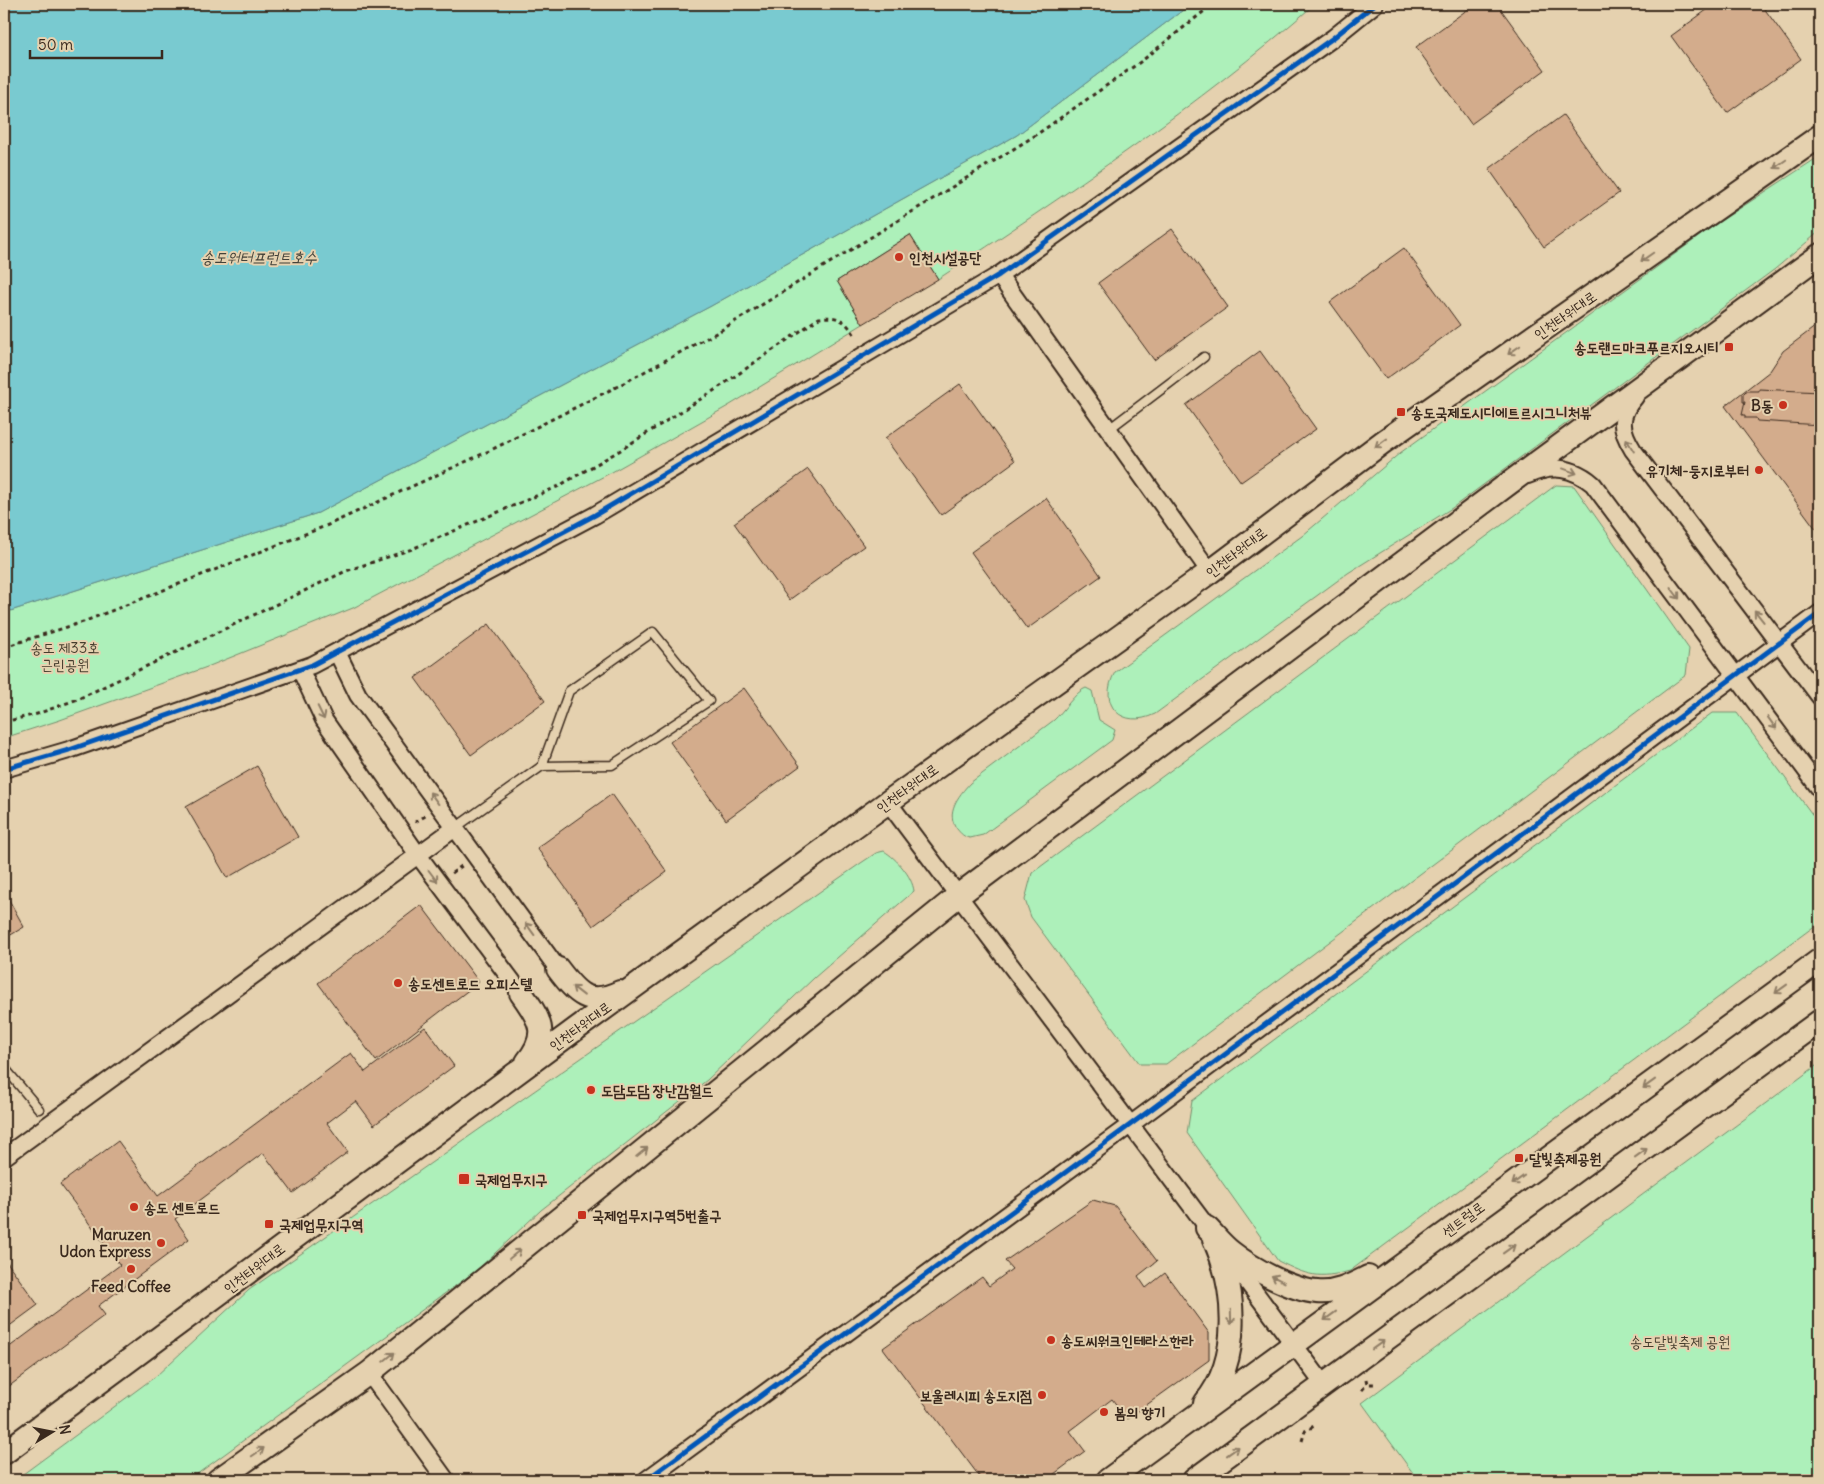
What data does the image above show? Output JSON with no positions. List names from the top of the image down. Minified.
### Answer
{"streets":{"main road":["인천타워대로","센트럴로"]},"water":["송도워터프런트호수"],"parks":["송도 제33호 근린공원","송도달빛축제 공원"],"places":{"other":["인천시설공단","B동","유기체-둥지로부터","송도센트로드 오피스텔","도담도담 장난감월드","송도 센트로드","Maruzen Udon Express","Feed Coffee","송도씨워크인테라스한라","보울레시피 송도지점","봄의 향기"],"transit":["송도랜드마크푸르지오시티","송도국제도시디에트르시그니처뷰","달빛축제공원","국제업무지구","국제업무지구역5번출구","국제업무지구역"]},"scale_bar":"50 m","north":"right"}
